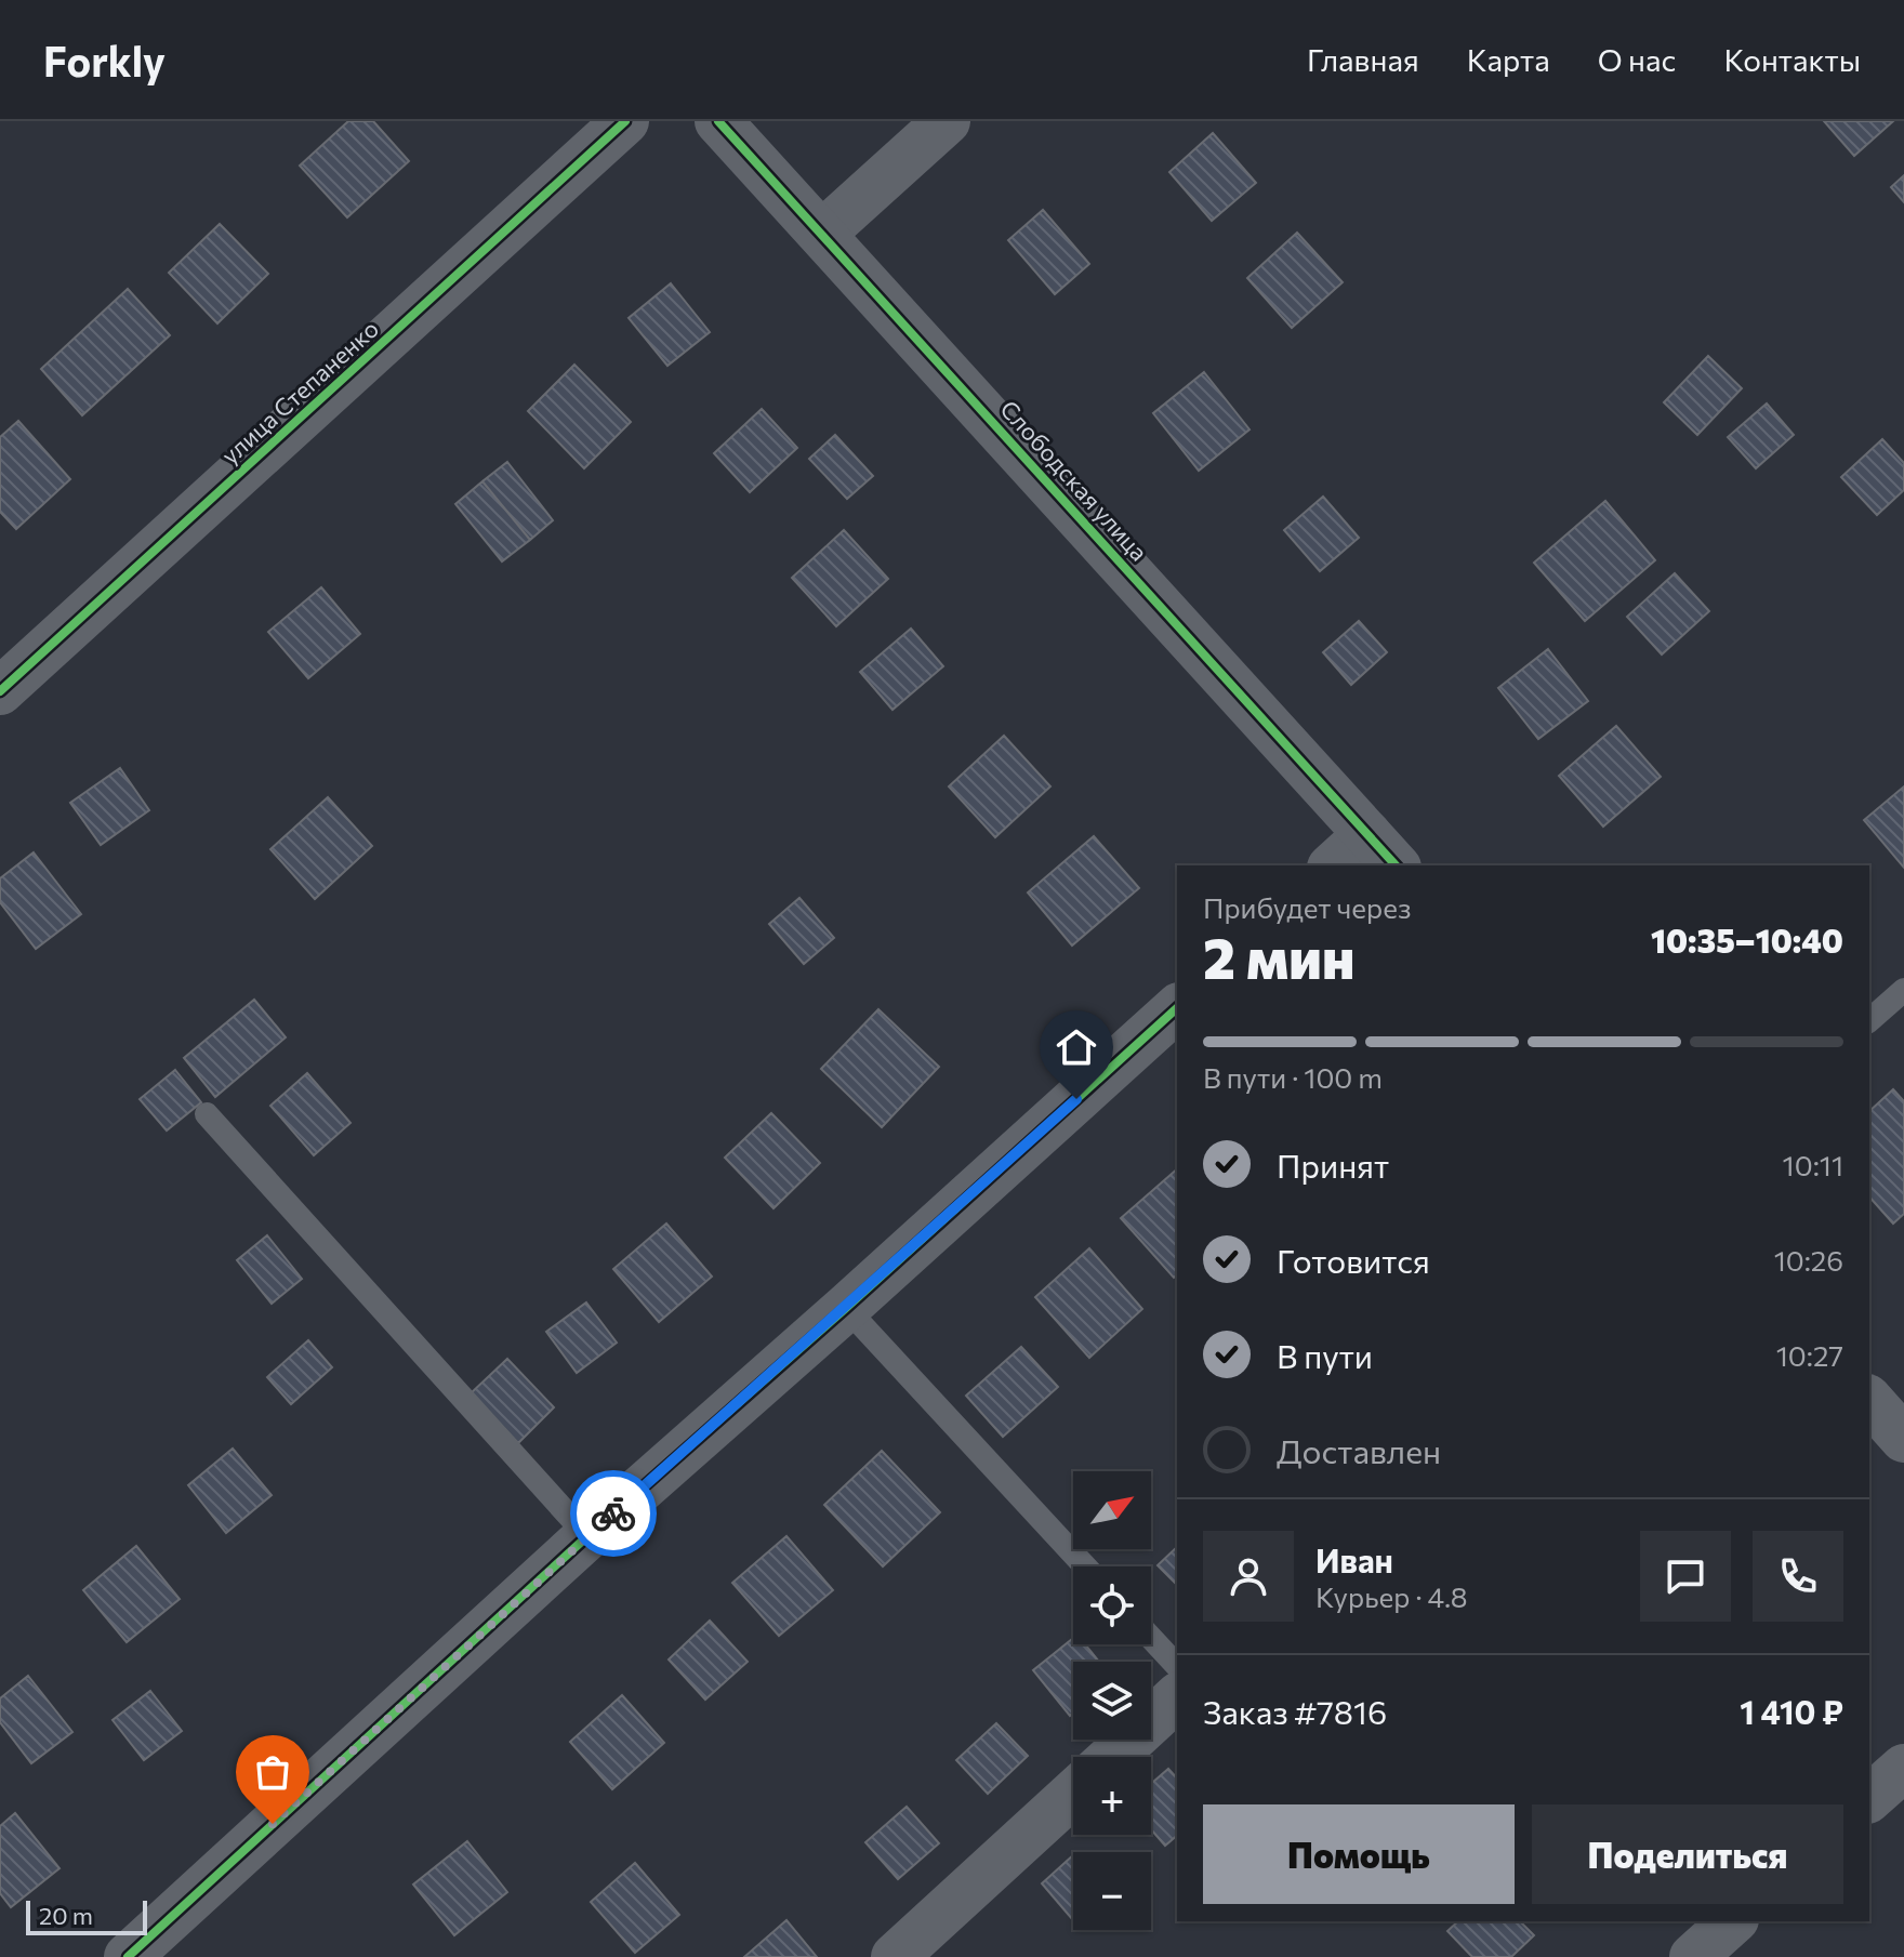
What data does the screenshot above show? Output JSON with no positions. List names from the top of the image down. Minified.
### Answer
{"streets":{"street":["улица Степаненко","Слободская улица"]},"scale_bar":"20 m","north":"top right","page":{"header":"Forkly","nav":["Главная","Карта","О нас","Контакты"],"heading":["2 мин","Прибудет через","10:35–10:40"],"panel":["Иван","Курьер · 4.8","Заказ #7816","1 410 ₽"],"bar":"В пути · 100 m","list":[["Принят","10:11"],["Готовится","10:26"],["В пути","10:27"],"Доставлен"],"map_buttons":["+","−"],"buttons":["Помощь","Поделиться"],"scale":"20 m"}}
